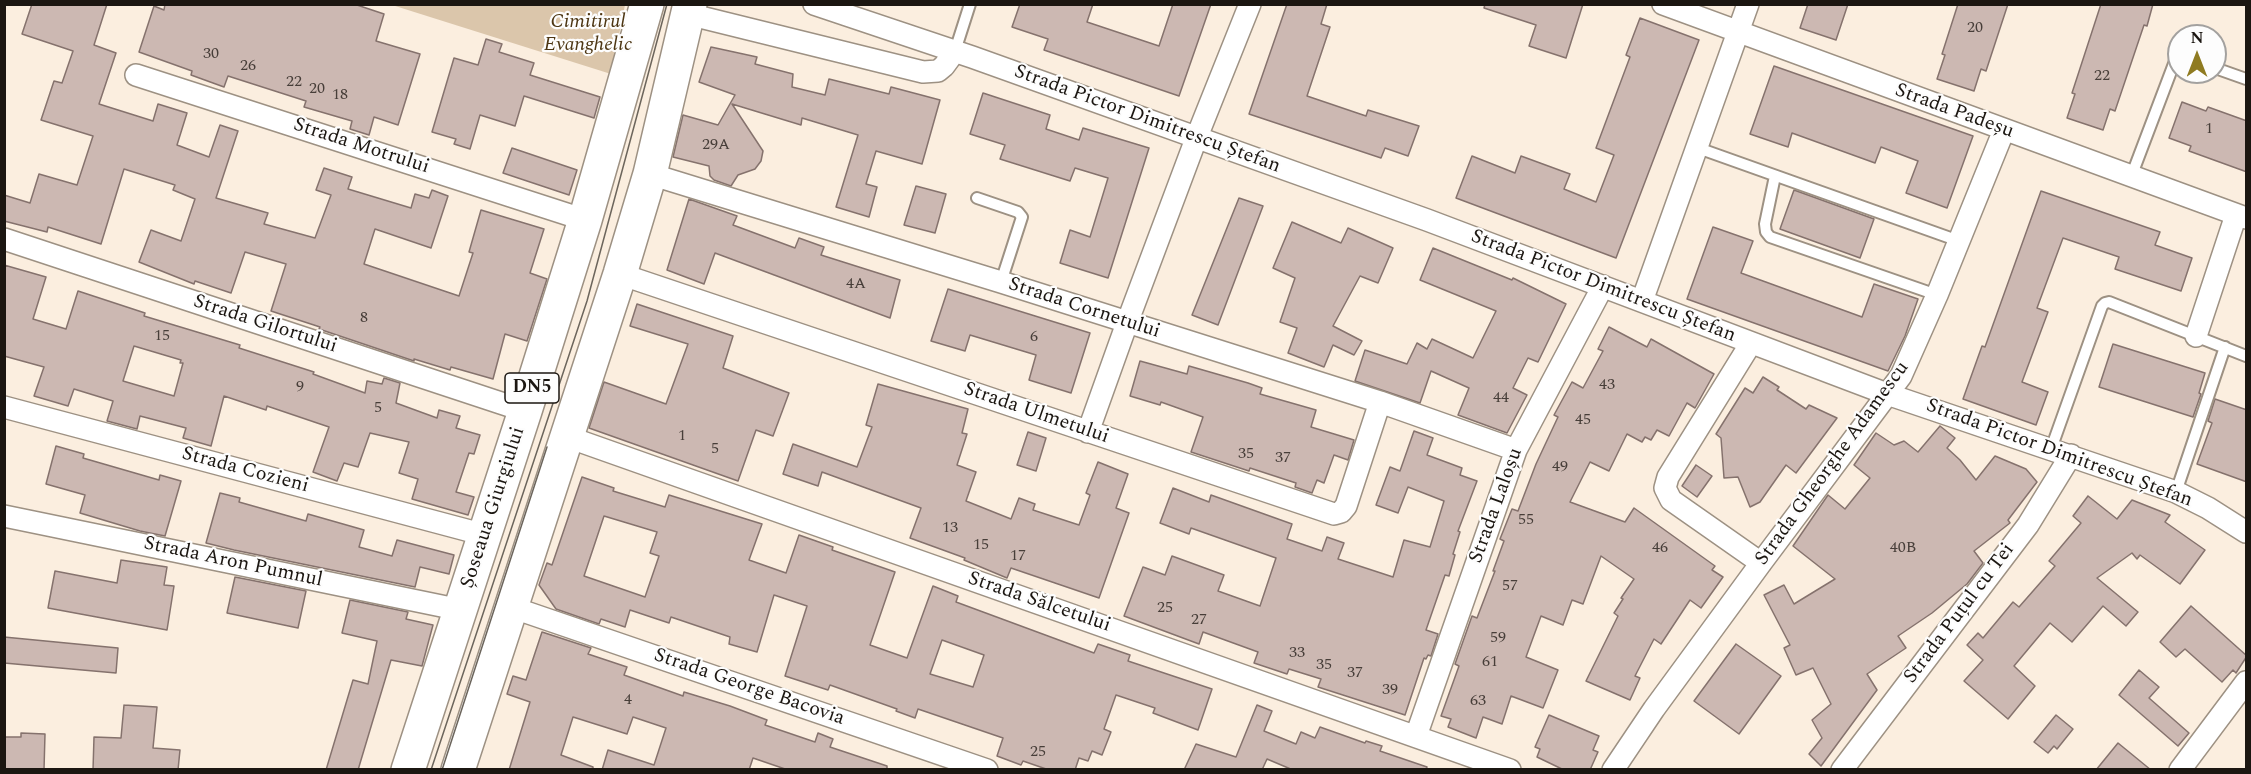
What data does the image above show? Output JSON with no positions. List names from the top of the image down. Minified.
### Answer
{"streets":{"main road":["DN5","Șoseaua Giurgiului"],"street":["Strada Padeșu","Strada Pictor Dimitrescu Ștefan","Strada Motrului","Strada Cornetului","Strada Gilortului","Strada Ulmetului","Strada Gheorghe Adamescu","Strada Cozieni","Strada Laloșu","Strada Aron Pumnul","Strada Sălcetului","Strada Puțul cu Tei","Strada George Bacovia"]},"crossings":[["Strada Padeșu","Strada Gheorghe Adamescu"],["Strada Pictor Dimitrescu Ștefan","Strada Gheorghe Adamescu"],["Strada Pictor Dimitrescu Ștefan","Strada Laloșu"],["Strada Pictor Dimitrescu Ștefan","Strada Puțul cu Tei"],["Strada Motrului","Șoseaua Giurgiului"],["Strada Cornetului","DN5"],["Strada Cornetului","Strada Ulmetului"],["Strada Cornetului","Strada Laloșu"],["Strada Gilortului","Șoseaua Giurgiului"],["DN5","Strada Ulmetului"],["DN5","Strada Sălcetului"],["DN5","Strada George Bacovia"],["Strada Cozieni","Șoseaua Giurgiului"],["Strada Laloșu","Strada Sălcetului"],["Șoseaua Giurgiului","Strada Aron Pumnul"]],"parks":["Cimitirul Evanghelic"],"house_numbers":["20","30","26","22","22","20","18","1","29A","4A","8","15","6","43","9","44","5","45","1","5","35","37","49","55","13","15","46","40B","17","57","25","27","59","33","61","35","37","39","4","63","25"],"north":"top"}
